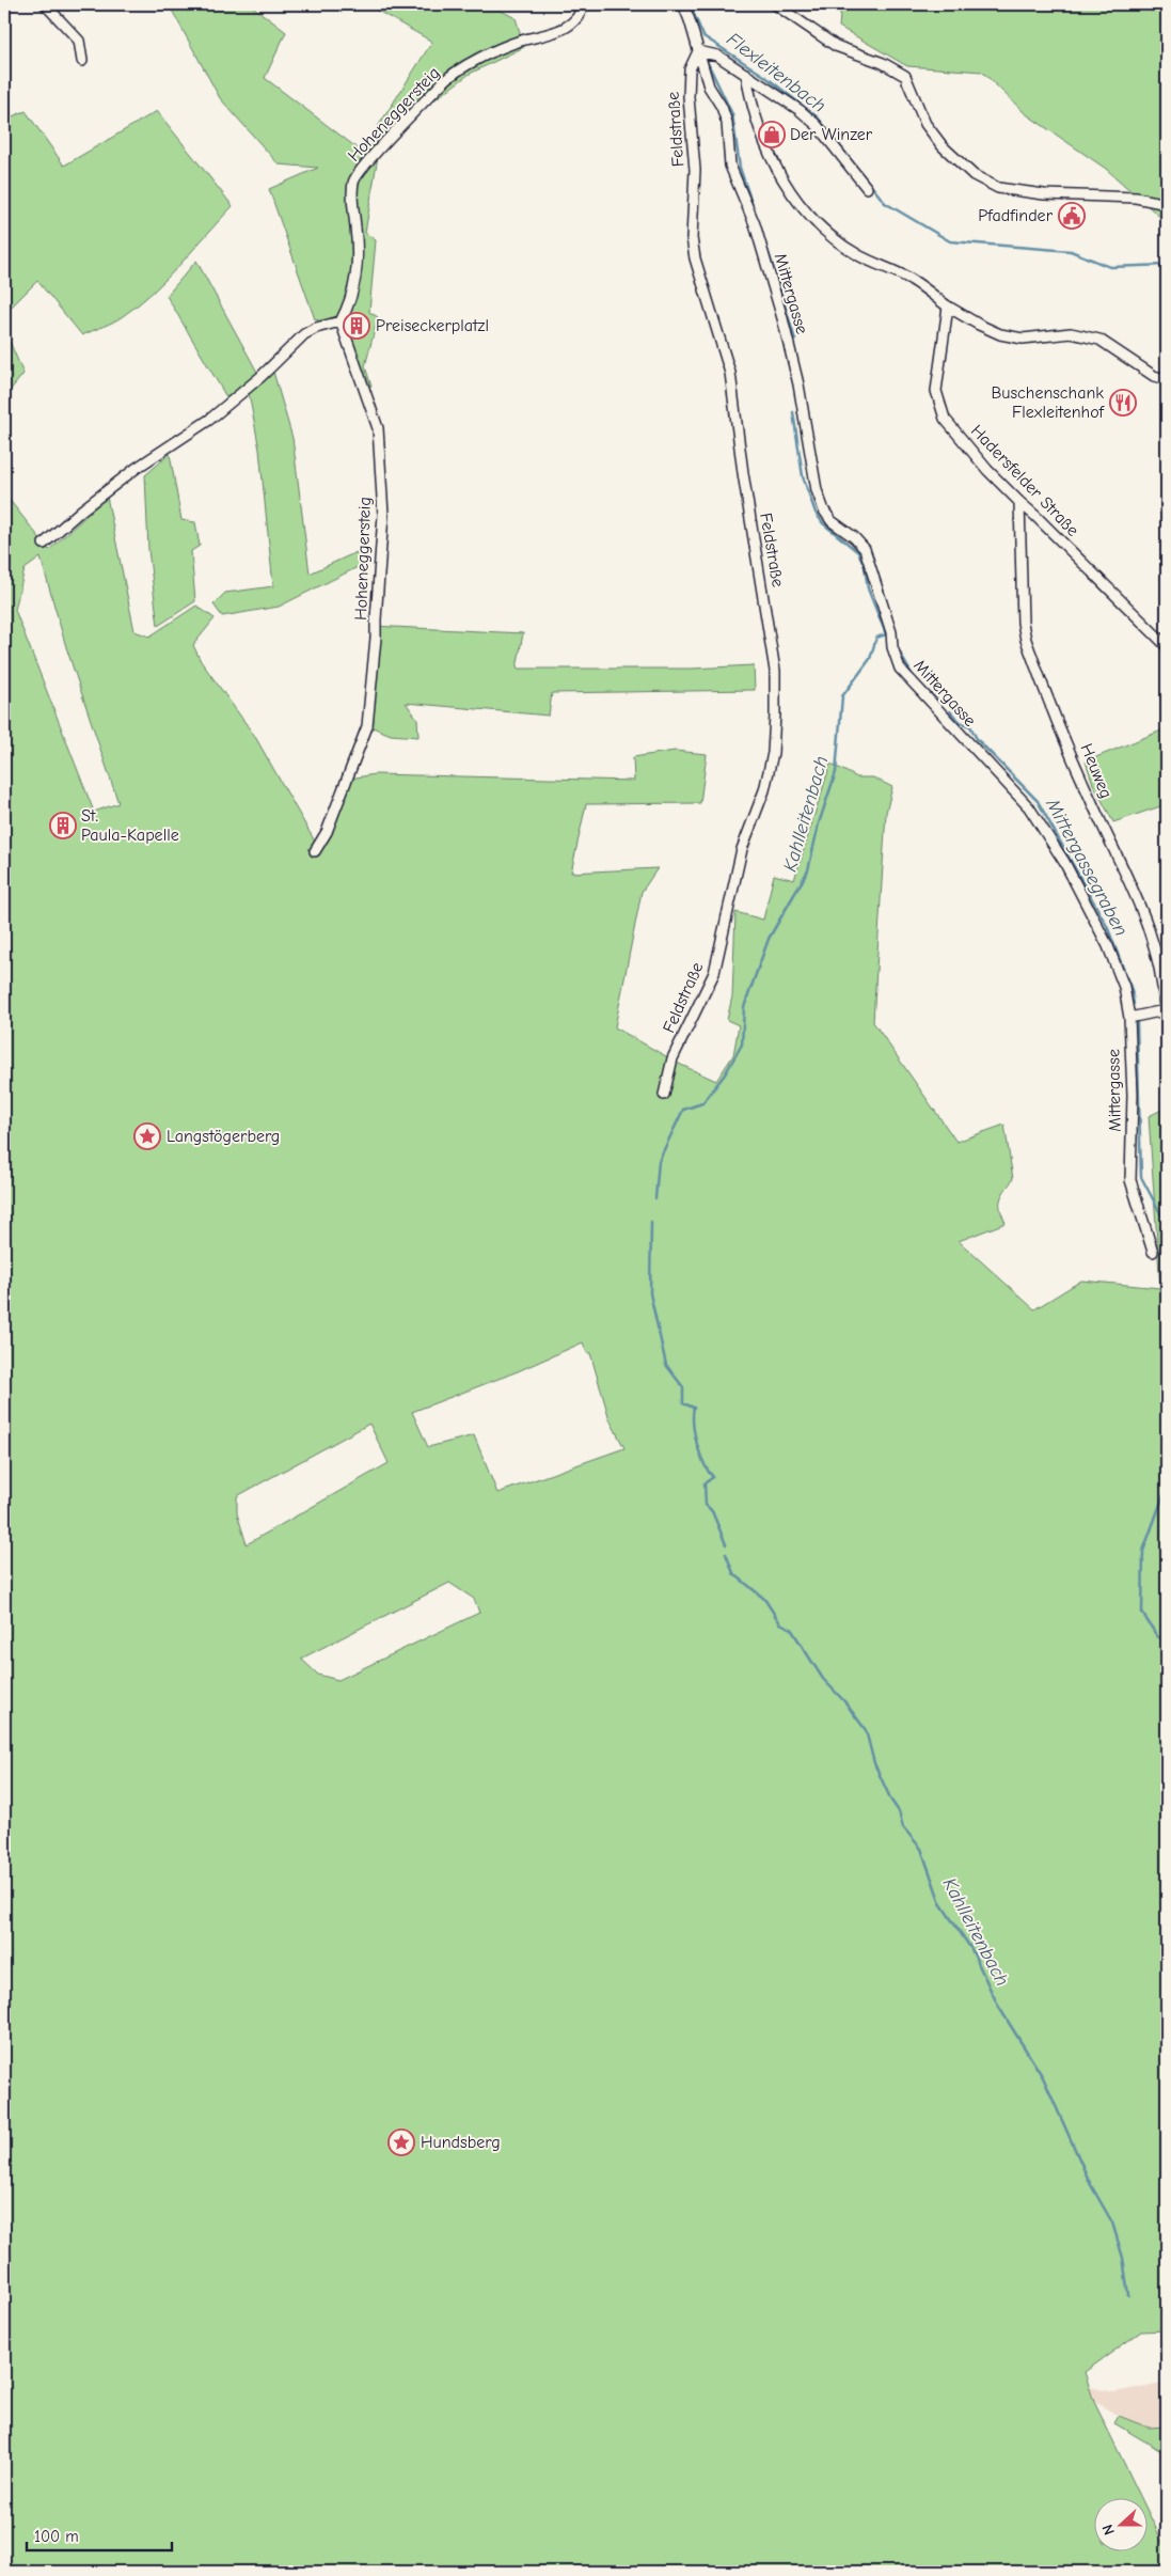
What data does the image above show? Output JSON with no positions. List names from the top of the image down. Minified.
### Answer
{"streets":{"street":["Hoheneggersteig","Feldstraße","Mittergasse","Hadersfelder Straße","Heuweg"]},"crossings":[["Feldstraße","Mittergasse"],["Mittergasse","Heuweg"],["Hadersfelder Straße","Heuweg"]],"water":["Flexleitenbach","Kahlleitenbach","Mittergassegraben"],"places":{"shop":["Der Winzer"],"public building":["Pfadfinder"],"building":["Preiseckerplatzl","St. Paula-Kapelle"],"restaurant":["Buschenschank Flexleitenhof"],"place":["Langstögerberg","Hundsberg"]},"scale_bar":"100 m","north":"left"}
